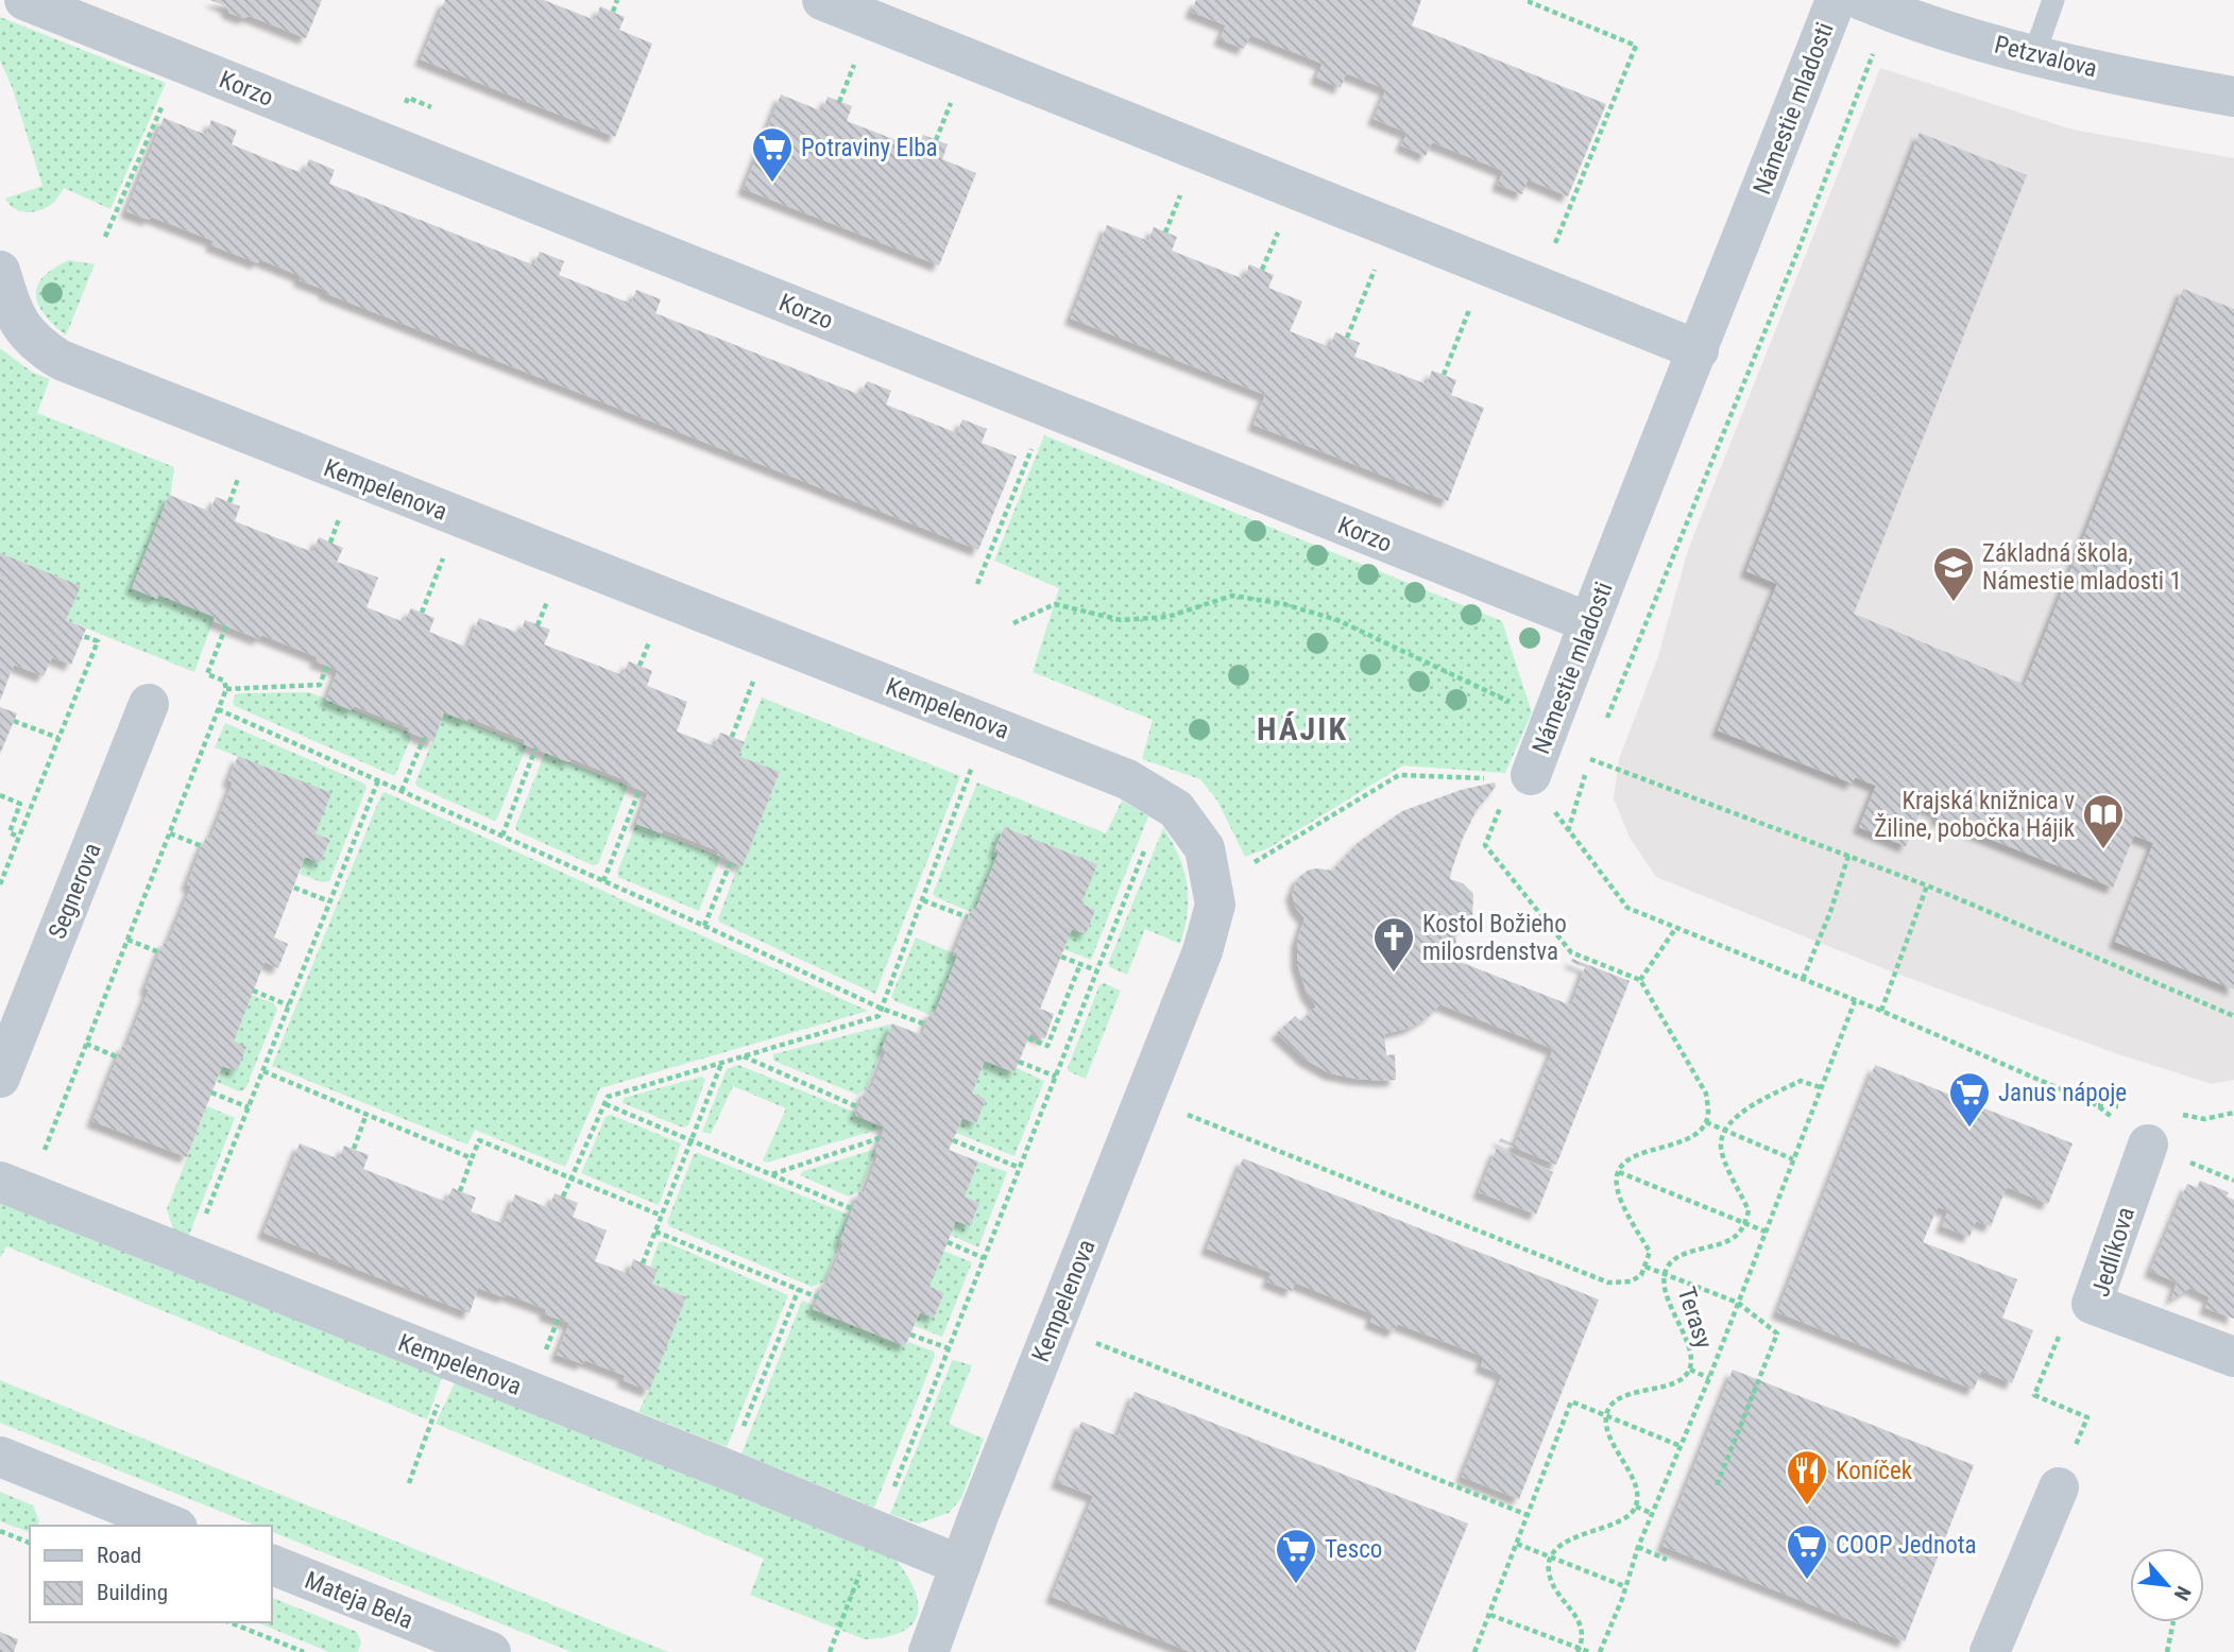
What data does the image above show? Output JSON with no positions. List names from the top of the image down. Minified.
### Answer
{"streets":{"street":["Petzvalova","Korzo","Námestie mladosti","Kempelenova","Segnerova","Jedlíkova","Mateja Bela"],"path":["Terasy"]},"crossings":[["Korzo","Námestie mladosti"],["Námestie mladosti","Jedlíkova"]],"districts":["HÁJIK"],"places":{"supermarket":["Potraviny Elba","Janus nápoje","COOP Jednota","Tesco"],"school or university":["Základná škola, Námestie mladosti 1"],"library":["Krajská knižnica v Žiline, pobočka Hájik"],"church":["Kostol Božieho milosrdenstva"],"restaurant":["Koníček"]},"legend":["Road","Building"],"north":"bottom right"}
